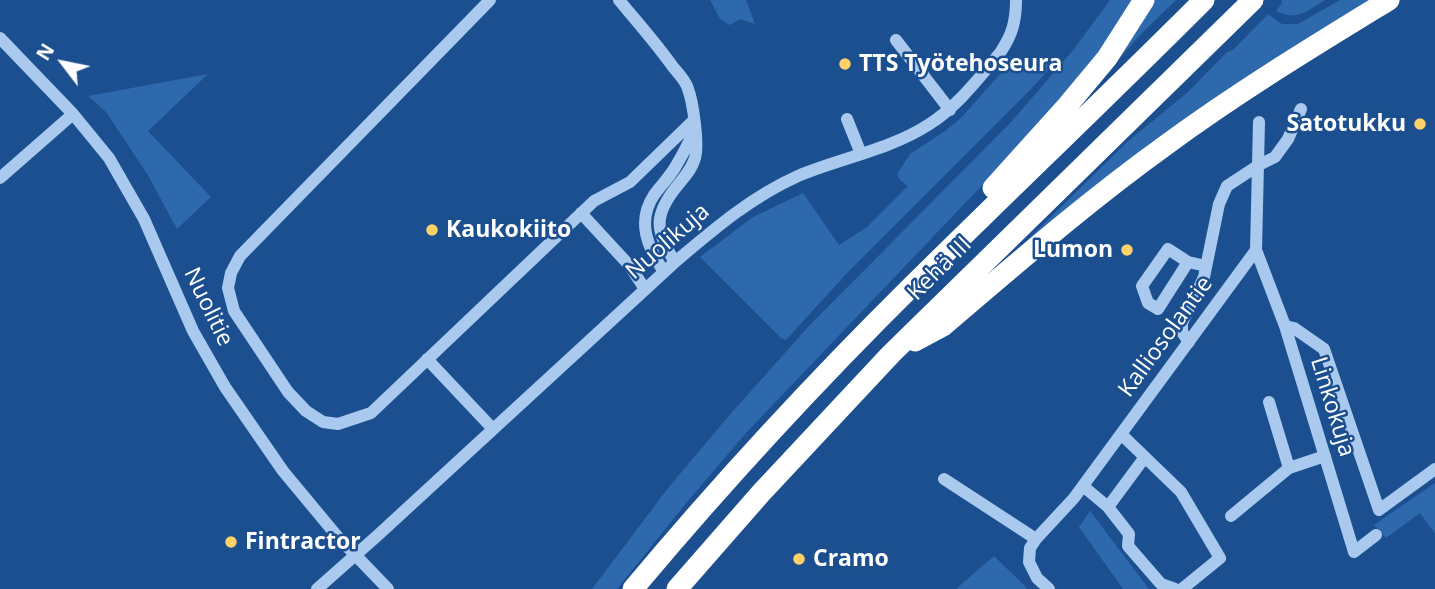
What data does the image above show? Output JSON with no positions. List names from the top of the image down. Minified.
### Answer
{"streets":{"highway":["Kehä III"],"street":["Nuolikuja","Nuolitie","Kalliosolantie","Linkokuja"]},"crossings":[["Nuolikuja","Nuolitie"],["Kalliosolantie","Linkokuja"]],"places":["TTS Työtehoseura","Satotukku","Kaukokiito","Lumon","Fintractor","Cramo"],"north":"top left"}
